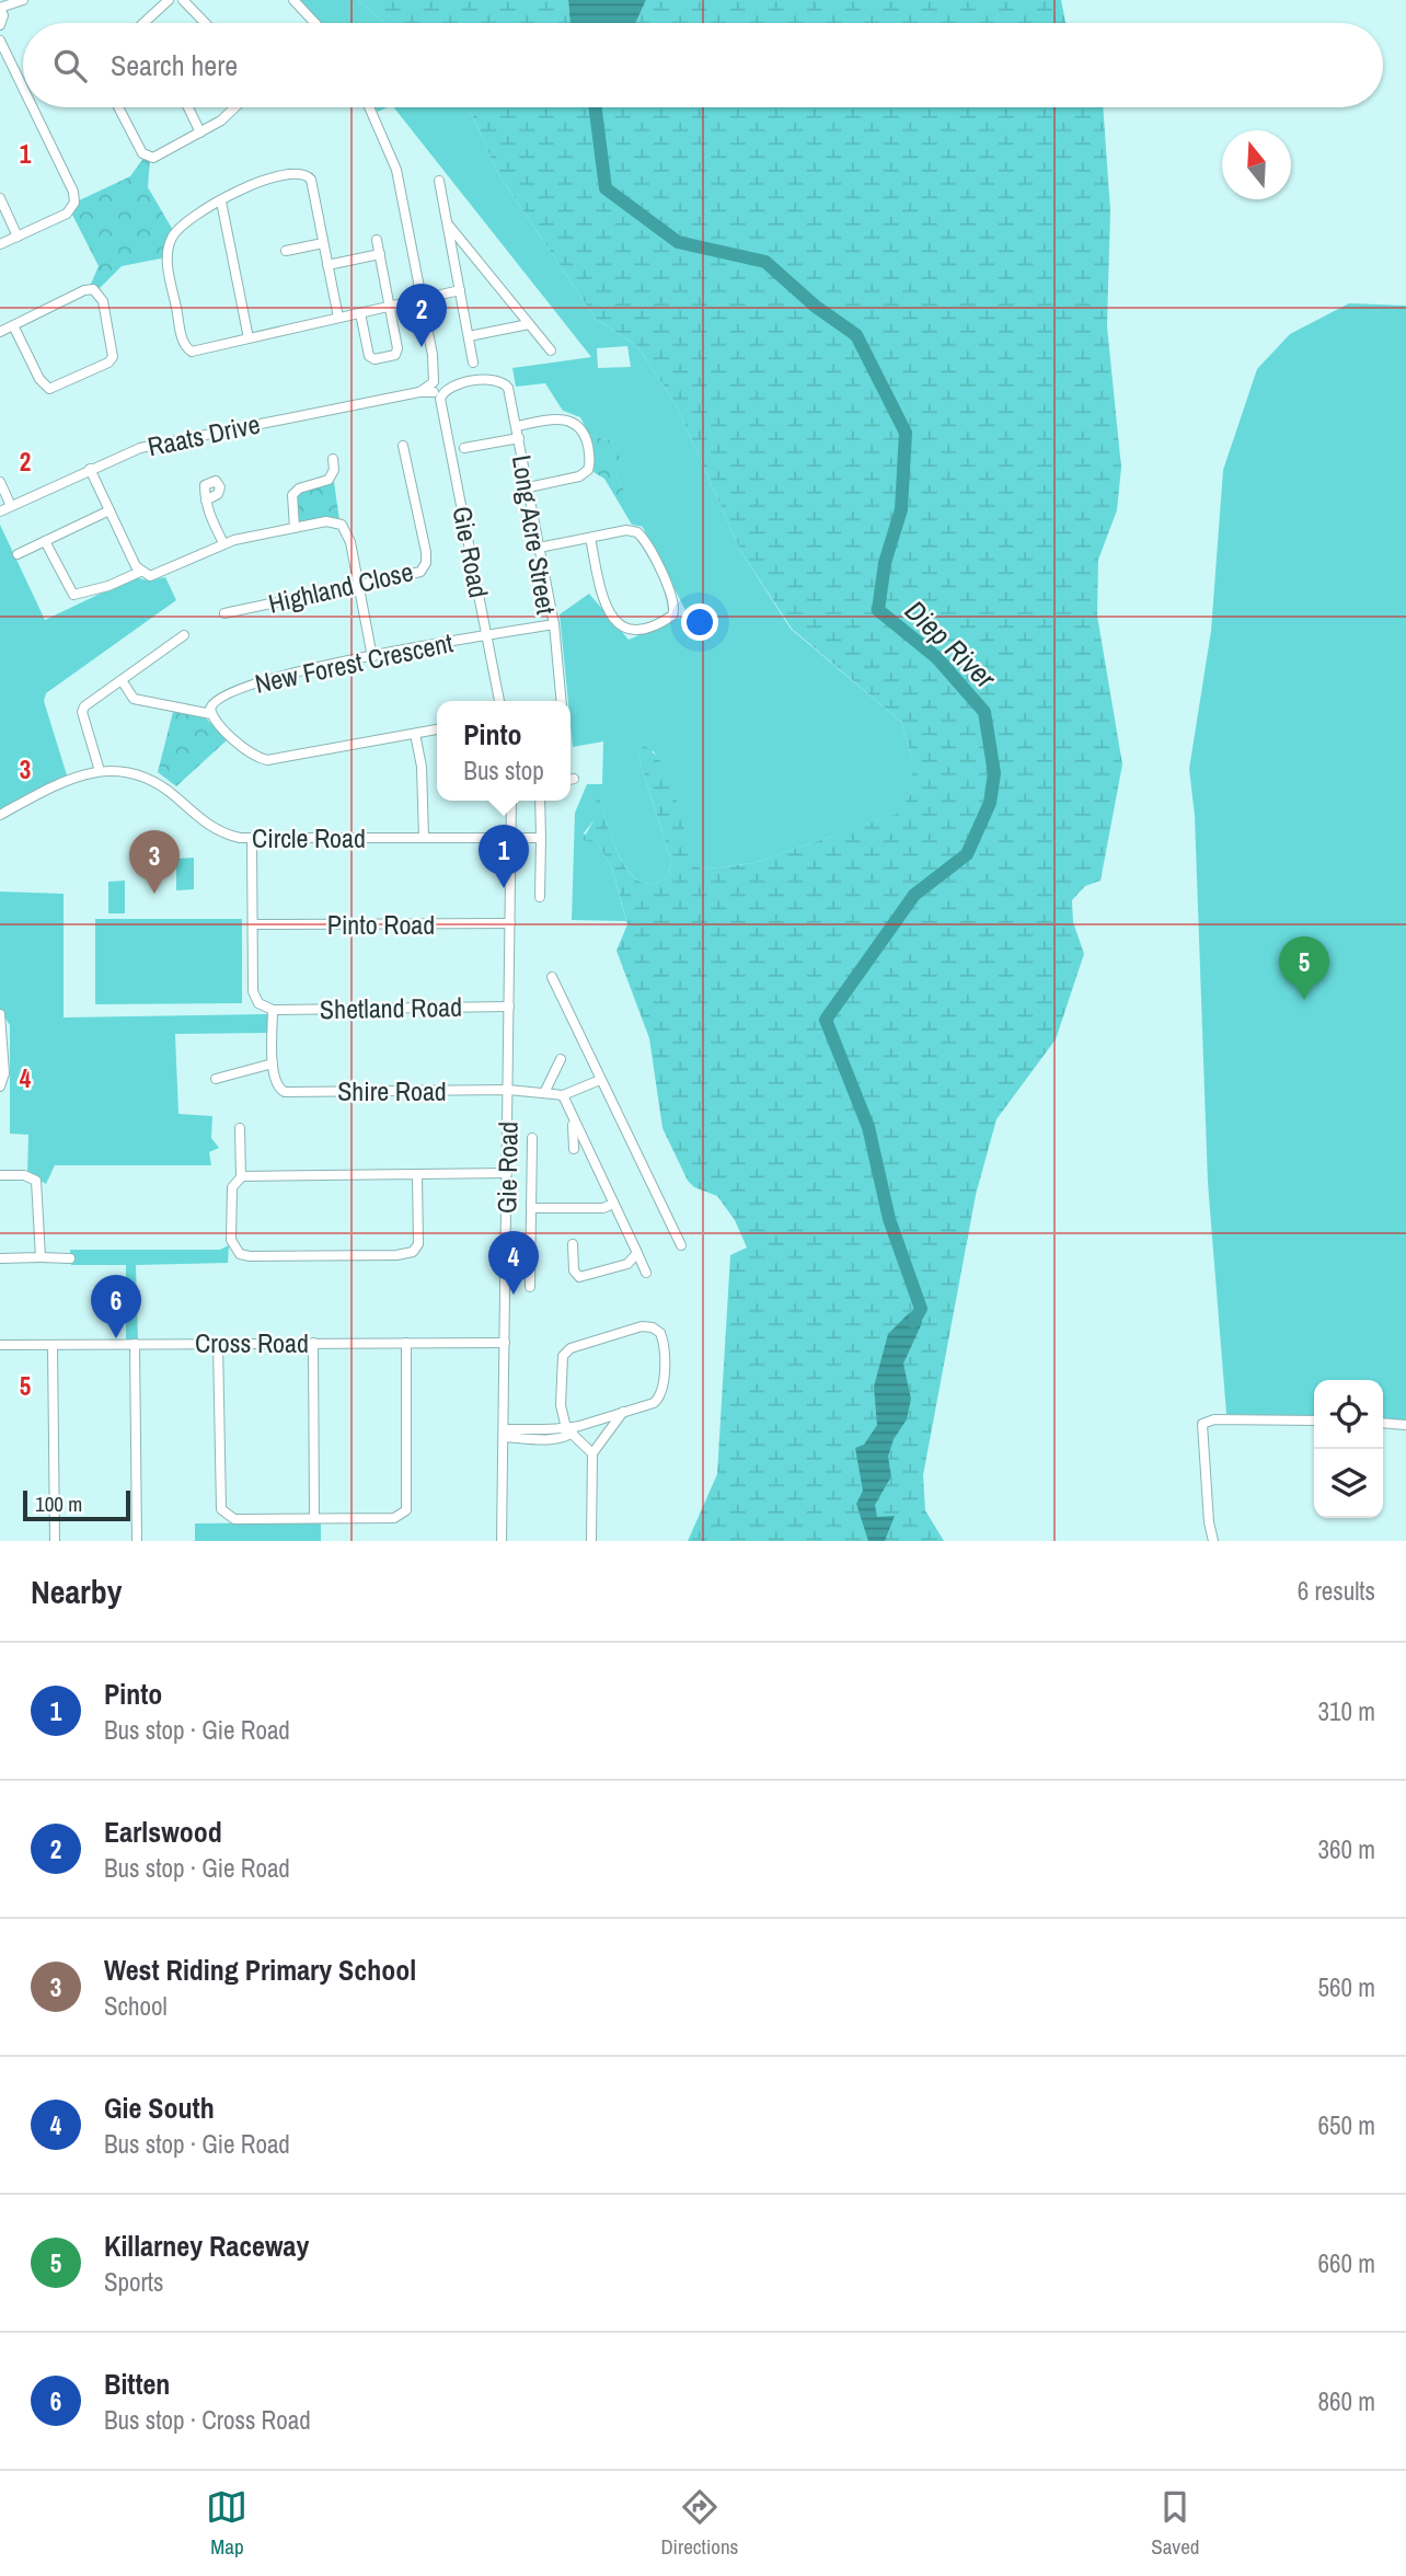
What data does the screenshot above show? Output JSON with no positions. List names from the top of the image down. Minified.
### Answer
{"streets":{"street":["Raats Drive","Long Acre Street","Gie Road","Highland Close","New Forest Crescent","Circle Road","Pinto Road","Shetland Road","Shire Road","Cross Road"]},"crossings":[["Raats Drive","Long Acre Street"],["Raats Drive","Gie Road"],["Long Acre Street","Gie Road"],["Long Acre Street","New Forest Crescent"],["Gie Road","New Forest Crescent"],["Gie Road","Circle Road"],["Gie Road","Pinto Road"],["Gie Road","Shetland Road"],["Gie Road","Shire Road"],["Gie Road","Cross Road"]],"water":["Diep River"],"scale_bar":"100 m","north":"top","page":{"search":"Search here","pins":["2","1","3","5","4","6"],"popup":["Pinto","Bus stop"],"scale":"100 m","heading":["Nearby","6 results"],"list":[{"mark":"1","name":"Pinto","note":"Bus stop · Gie Road","value":"310 m"},{"mark":"2","name":"Earlswood","note":"Bus stop · Gie Road","value":"360 m"},{"mark":"3","name":"West Riding Primary School","note":"School","value":"560 m"},{"mark":"4","name":"Gie South","note":"Bus stop · Gie Road","value":"650 m"},{"mark":"5","name":"Killarney Raceway","note":"Sports","value":"660 m"},{"mark":"6","name":"Bitten","note":"Bus stop · Cross Road","value":"860 m"}],"nav":["Map","Directions","Saved"]},"grid":{"rows":["1","2","3","4","5"]}}
